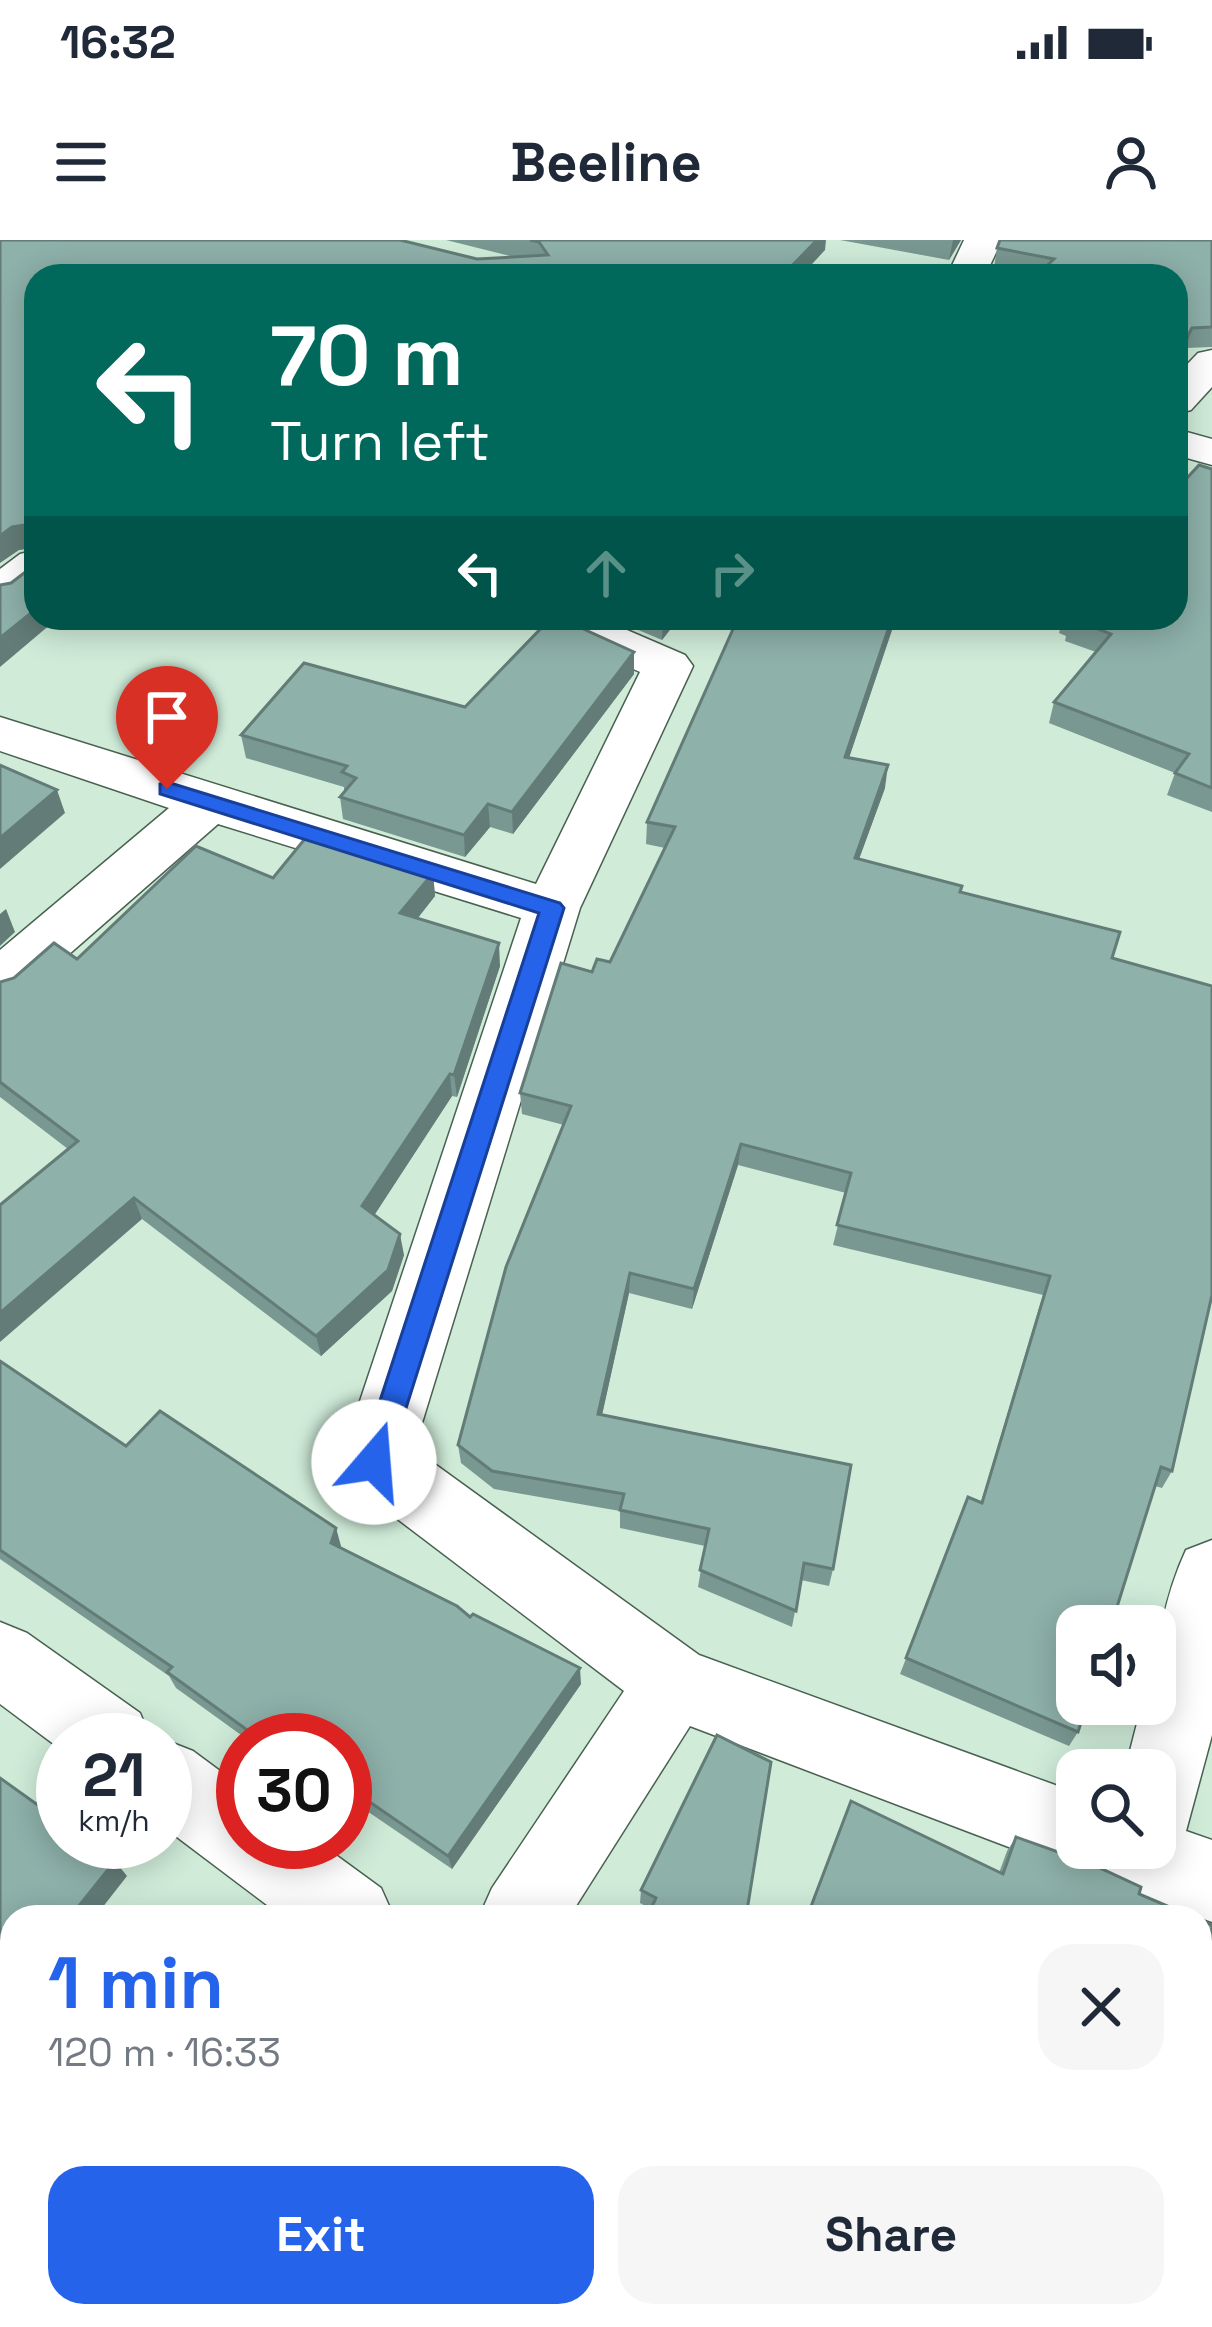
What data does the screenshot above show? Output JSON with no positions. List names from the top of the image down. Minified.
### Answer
{"page":{"status":"16:32","header":"Beeline","turn":["70 m","Turn left"],"speed":"21 km/h","limit":"30","heading":["1 min","120 m · 16:33"],"buttons":["Exit","Share"]}}
